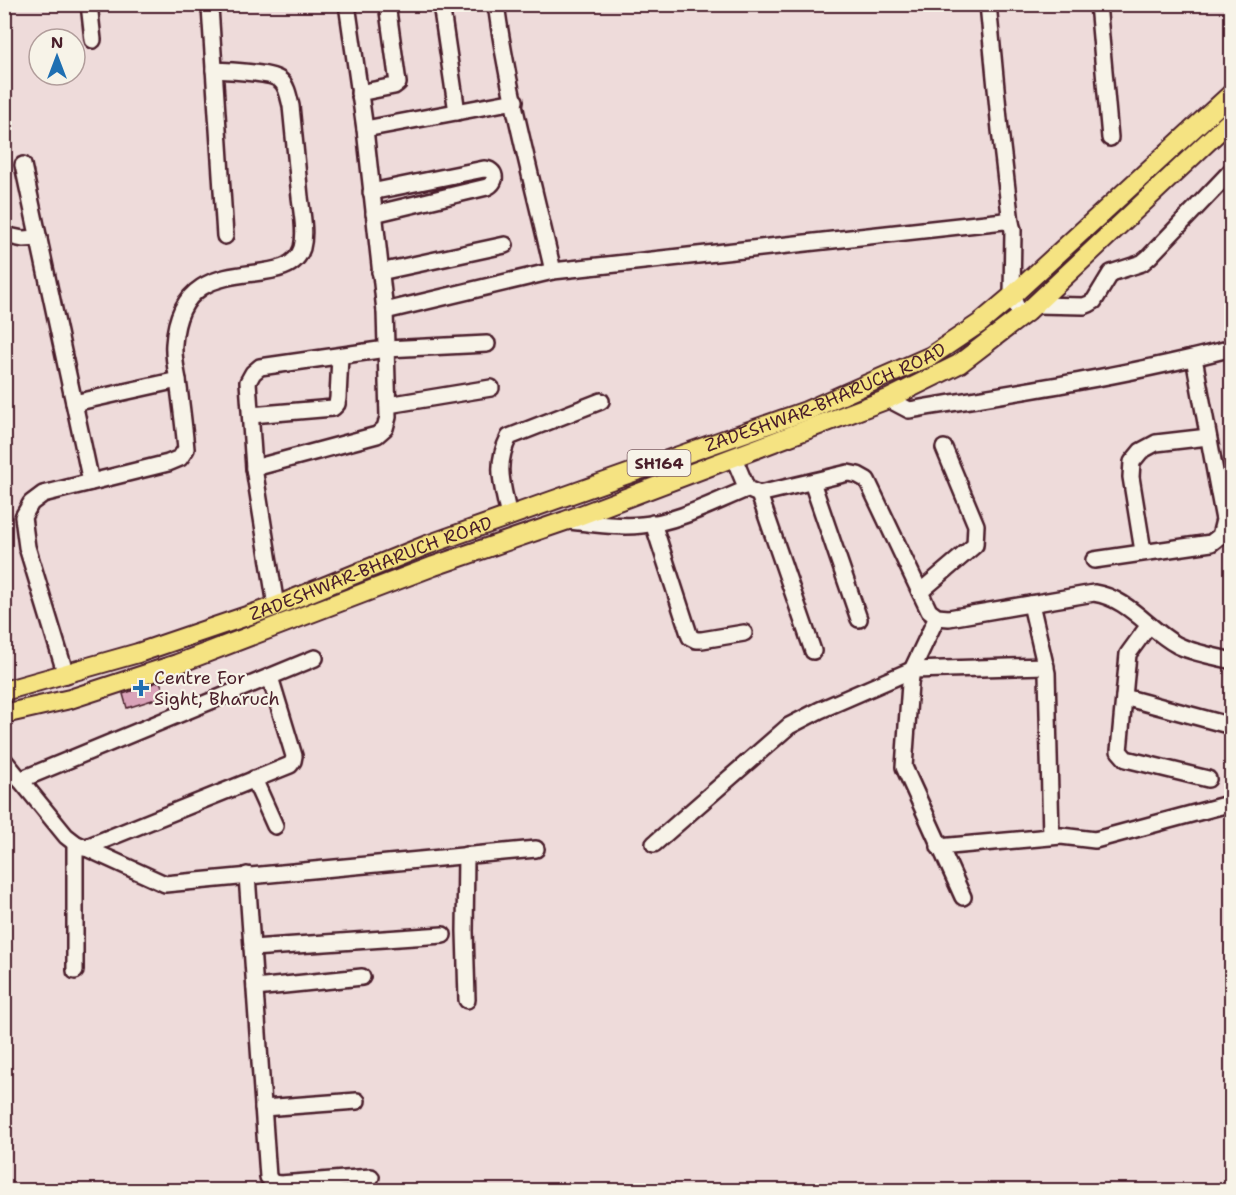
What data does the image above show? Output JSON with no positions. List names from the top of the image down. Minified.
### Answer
{"streets":{"main road":["ZADESHWAR-BHARUCH ROAD","SH164"]},"places":{"health":["Centre For Sight, Bharuch"]},"north":"top"}
